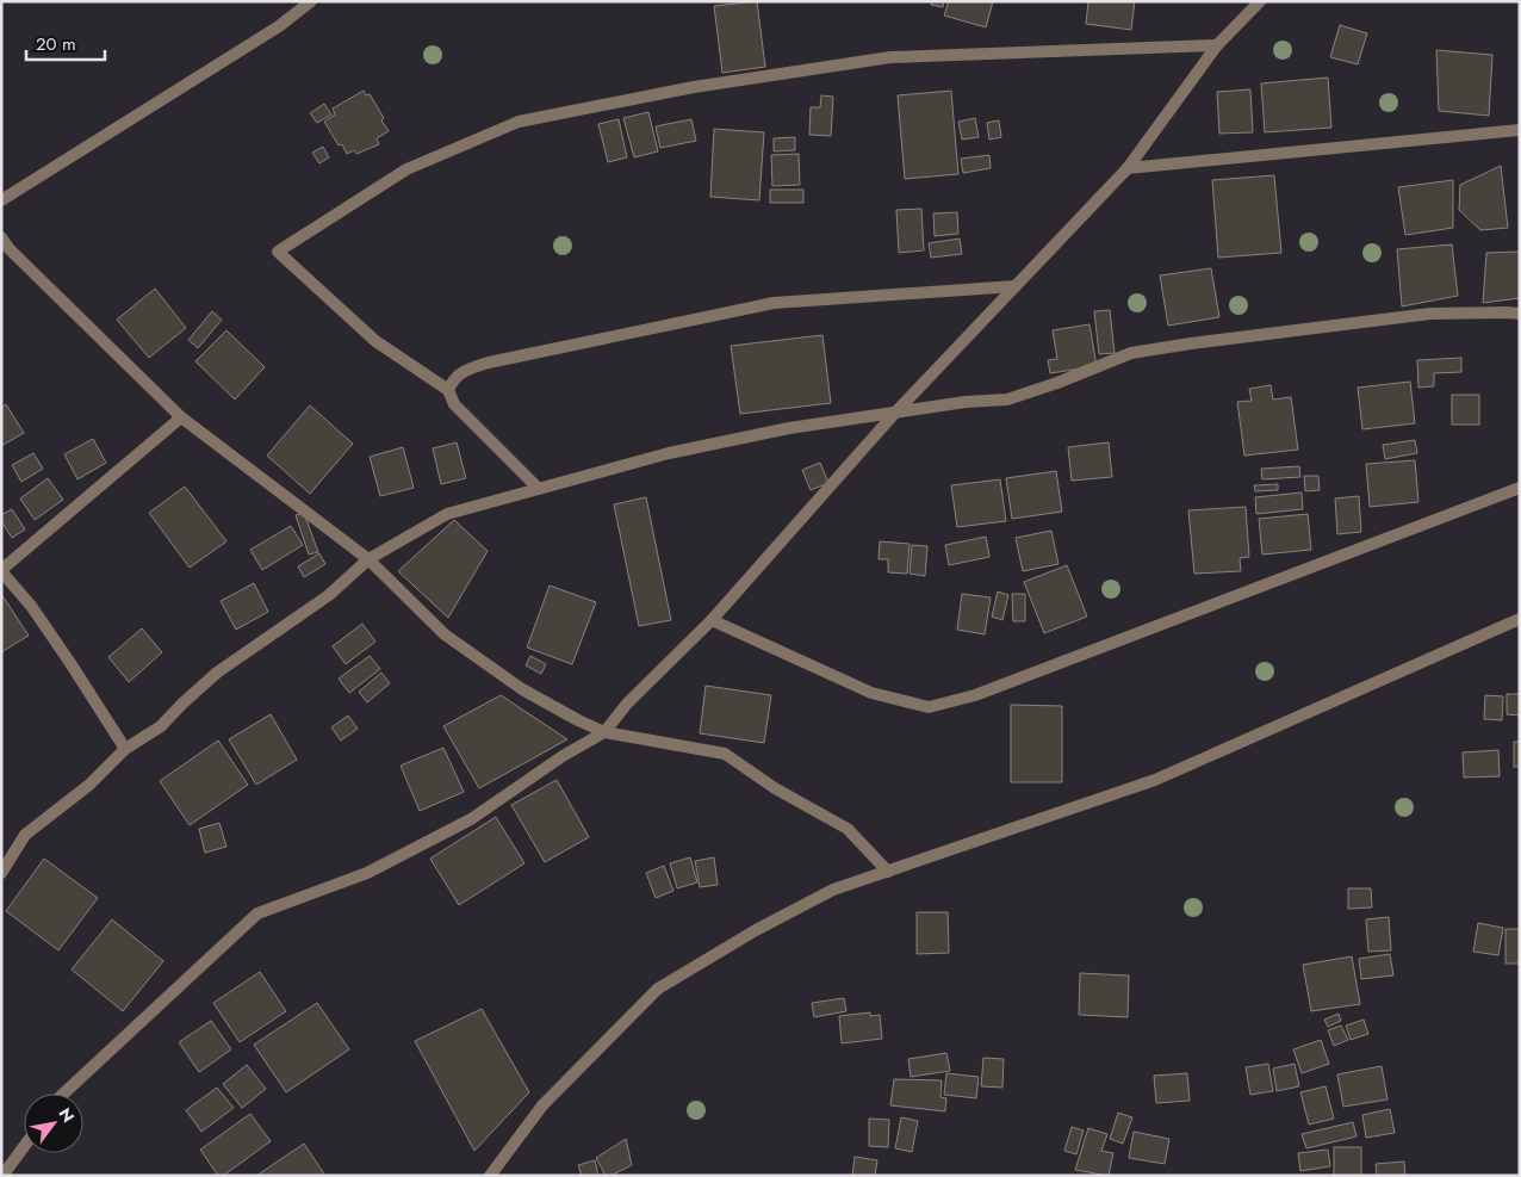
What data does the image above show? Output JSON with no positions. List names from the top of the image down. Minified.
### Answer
{"scale_bar":"20 m","north":"top right"}
